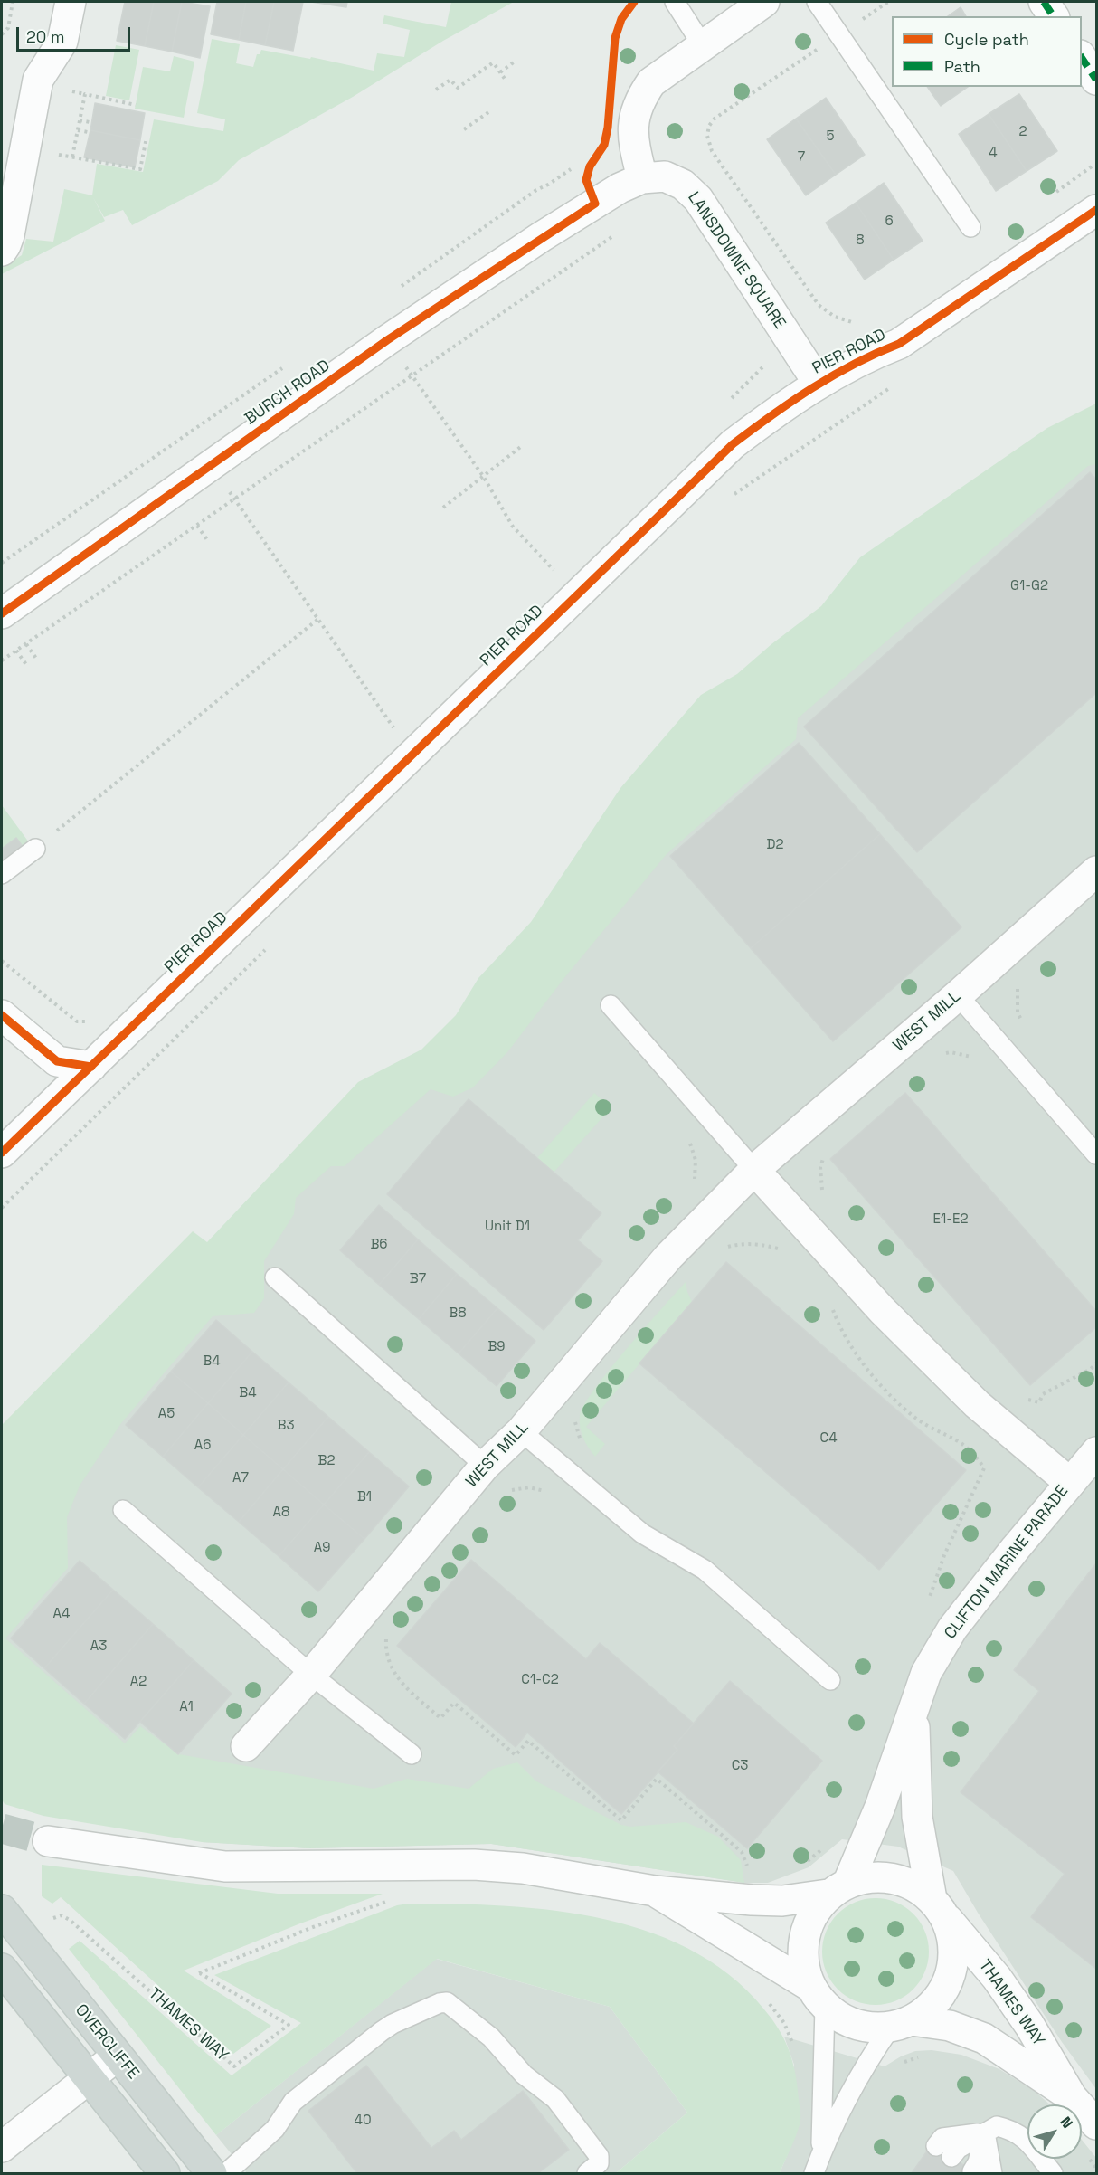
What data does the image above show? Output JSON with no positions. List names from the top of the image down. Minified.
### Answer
{"streets":{"main road":["OVERCLIFFE"],"street":["LANSDOWNE SQUARE","PIER ROAD","BURCH ROAD","WEST MILL","CLIFTON MARINE PARADE","THAMES WAY"]},"crossings":[["LANSDOWNE SQUARE","PIER ROAD"],["LANSDOWNE SQUARE","BURCH ROAD"],["CLIFTON MARINE PARADE","THAMES WAY"]],"house_numbers":["2","5","4","7","6","8","G1-G2","D2","E1-E2","Unit D1","B6","B7","B8","B9","B4","B4","A5","B3","C4","A6","B2","A7","B1","A8","A9","A4","A3","C1-C2","A2","A1","C3","40"],"legend":["Cycle path","Path"],"scale_bar":"20 m","north":"top right"}
